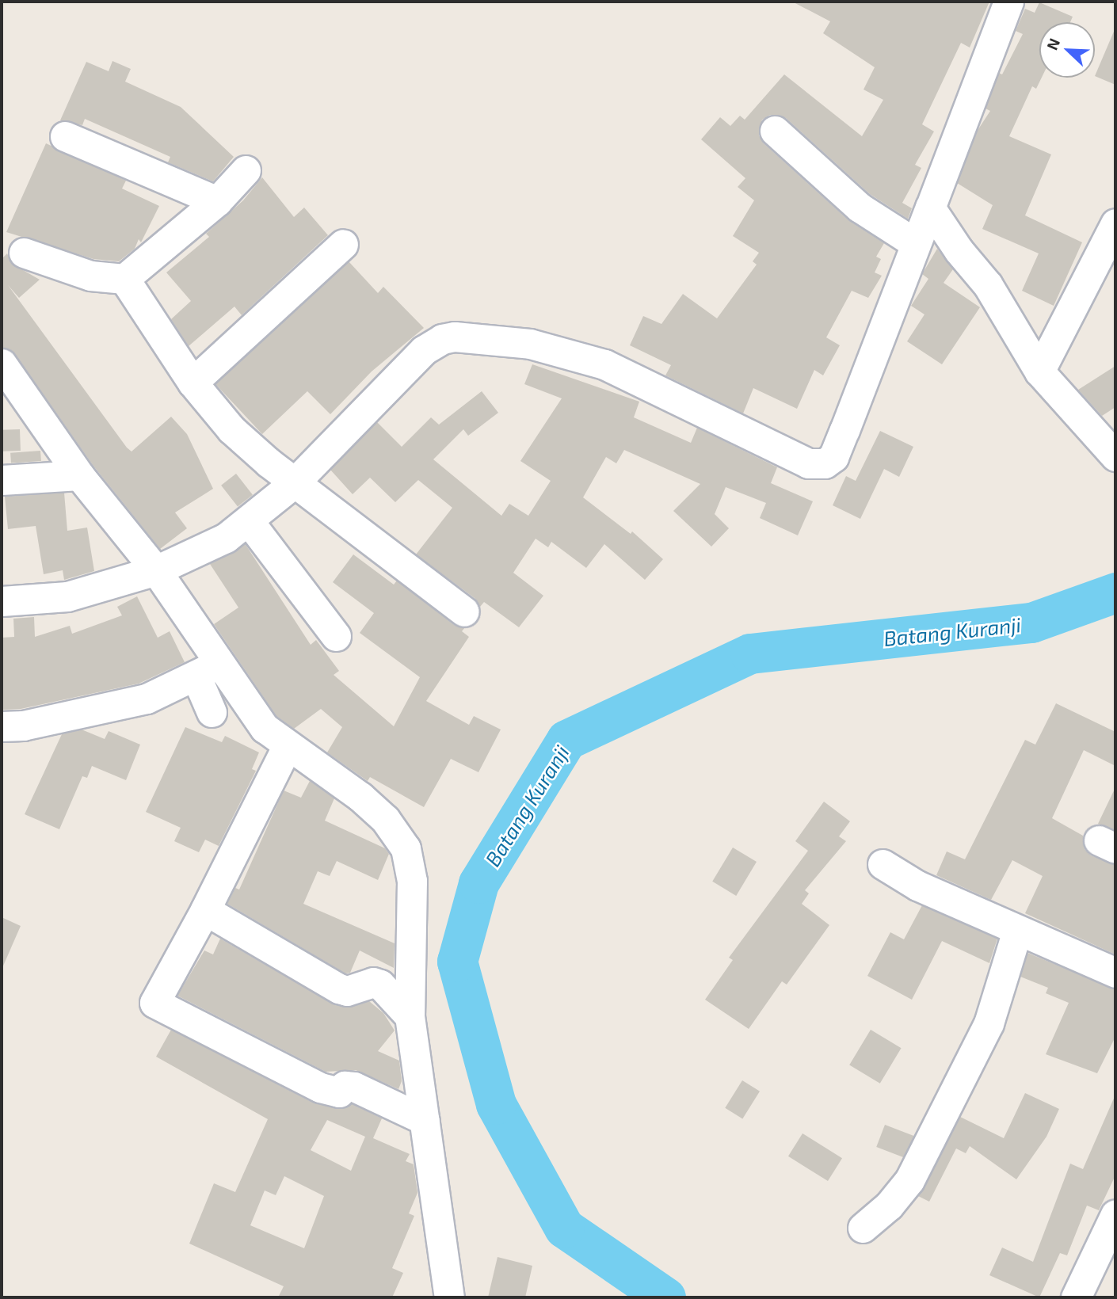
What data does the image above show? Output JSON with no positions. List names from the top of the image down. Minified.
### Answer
{"water":["Batang Kuranji"],"north":"top left"}
